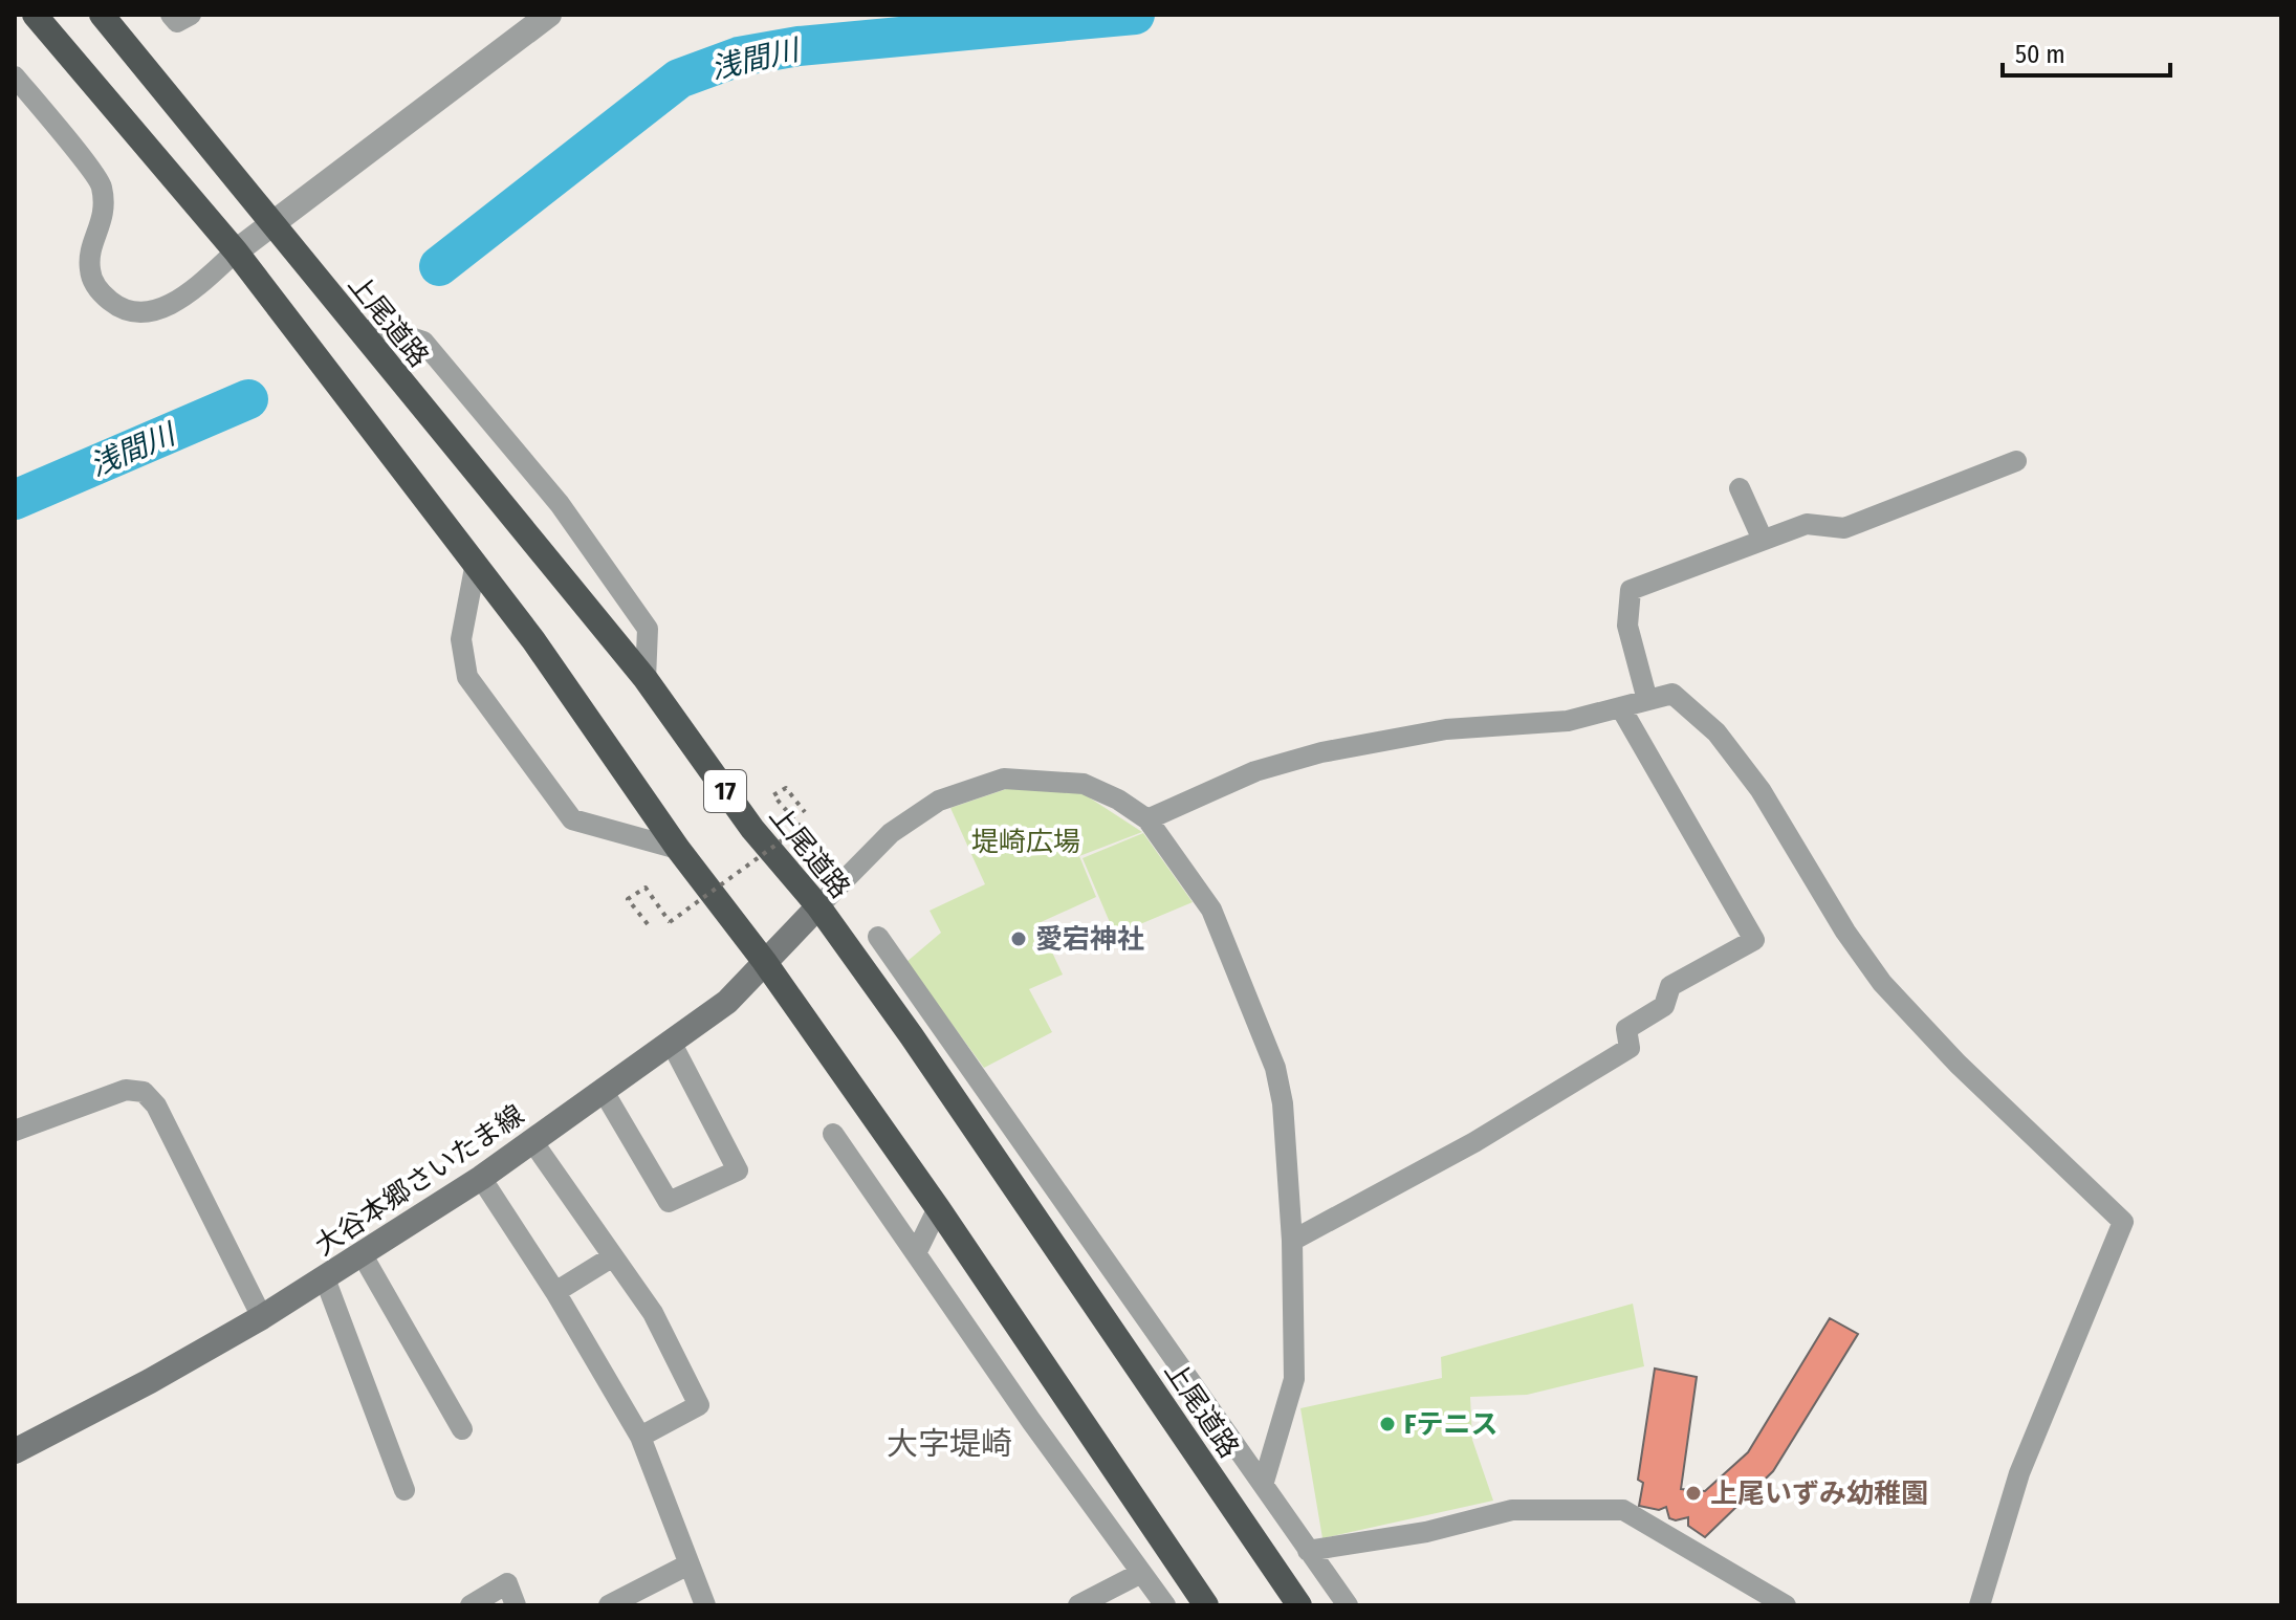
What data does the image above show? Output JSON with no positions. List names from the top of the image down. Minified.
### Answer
{"streets":{"highway":["上尾道路","17"],"main road":["大谷本郷さいたま線"]},"crossings":[["上尾道路","大谷本郷さいたま線"]],"districts":["大字堤崎"],"water":["浅間川"],"parks":["堤崎広場"],"places":["愛宕神社","Fテニス","上尾いずみ幼稚園"],"scale_bar":"50 m"}
